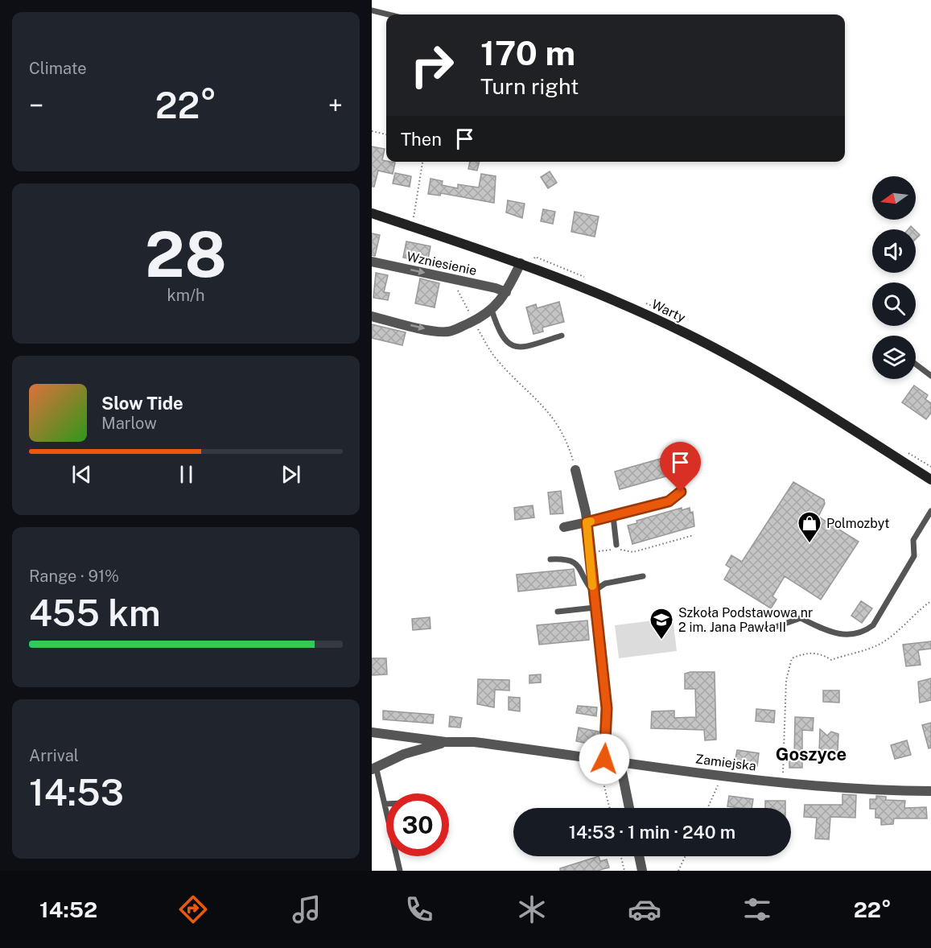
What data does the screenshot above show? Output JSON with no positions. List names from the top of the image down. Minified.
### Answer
{"streets":{"main road":["Warty"],"street":["Wzniesienie","Zamiejska"]},"districts":["Goszyce"],"places":{"shop":["Polmozbyt"],"school or university":["Szkoła Podstawowa nr 2 im. Jana Pawła II"]},"north":"left","page":{"tile":["Climate",["28","km/h"],["Range · 91%","455 km"],["Arrival","14:53"]],"turn":["170 m","Turn right"],"heat":["−","22°","+"],"then":"Then","song":["Slow Tide","Marlow"],"limit":"30","trip":"14:53 · 1 min · 240 m","tabs":["14:52","22°"]}}
